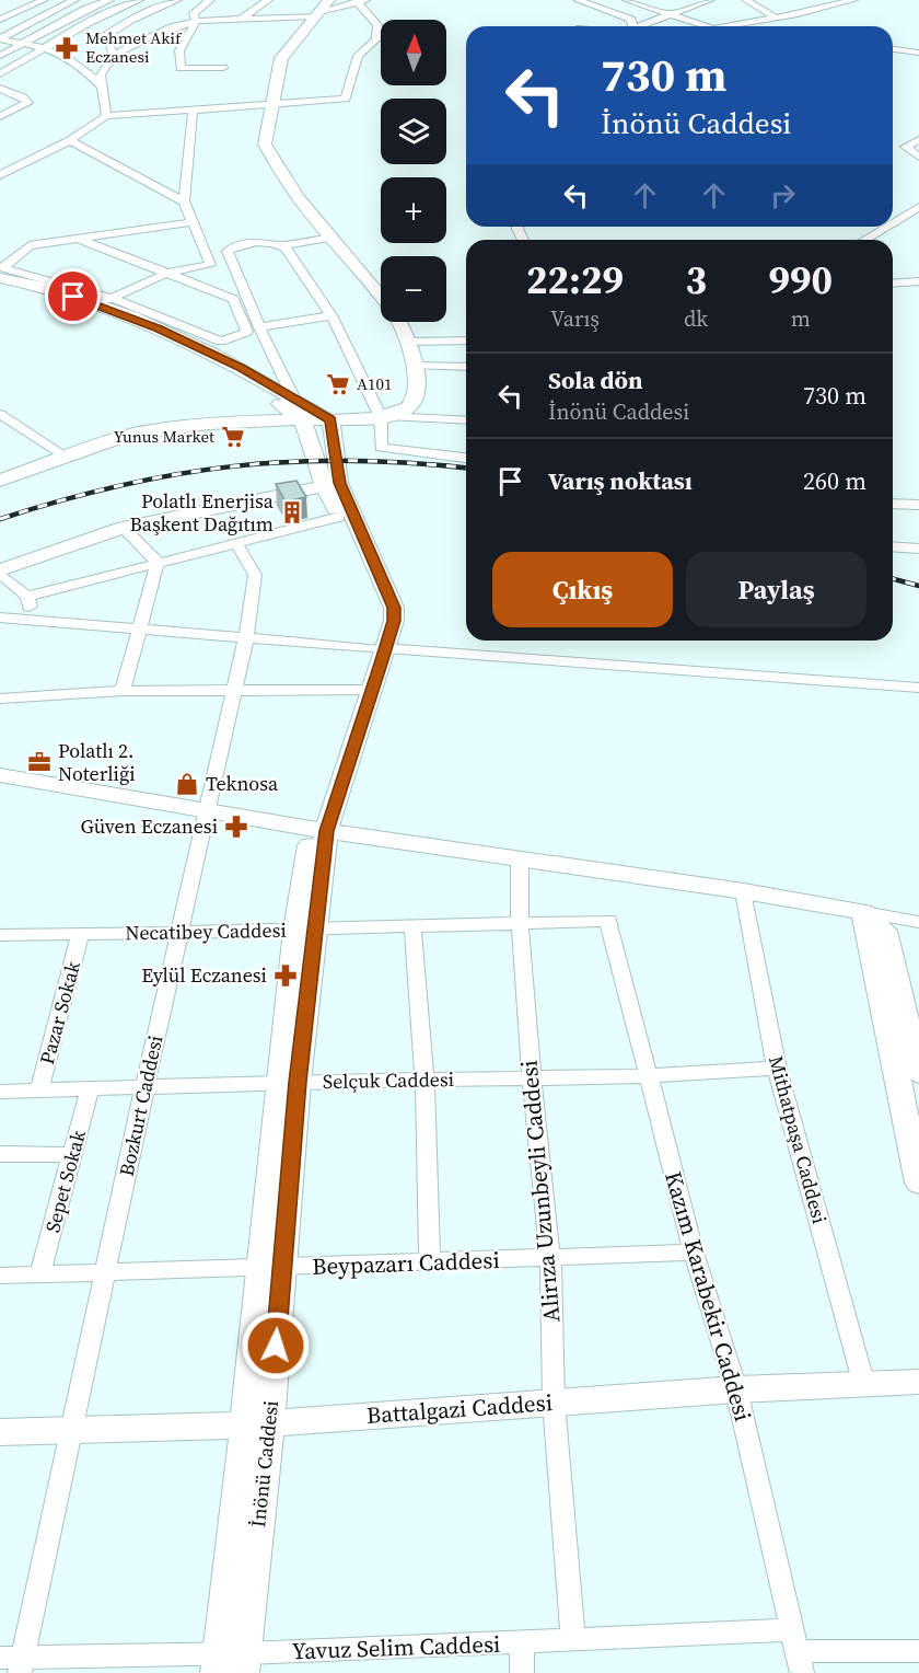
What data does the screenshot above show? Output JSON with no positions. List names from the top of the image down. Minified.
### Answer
{"streets":{"street":["Necatibey Caddesi","Pazar Sokak","Selçuk Caddesi","Bozkurt Caddesi","Mithatpaşa Caddesi","Sepet Sokak","Alirıza Uzunbeyli Caddesi","Beypazarı Caddesi","Kazım Karabekir Caddesi","Battalgazi Caddesi","İnönü Caddesi","Yavuz Selim Caddesi"]},"crossings":[["Necatibey Caddesi","Pazar Sokak"],["Necatibey Caddesi","Bozkurt Caddesi"],["Necatibey Caddesi","Alirıza Uzunbeyli Caddesi"],["Necatibey Caddesi","Kazım Karabekir Caddesi"],["Necatibey Caddesi","İnönü Caddesi"],["Pazar Sokak","Selçuk Caddesi"],["Selçuk Caddesi","Bozkurt Caddesi"],["Selçuk Caddesi","Mithatpaşa Caddesi"],["Selçuk Caddesi","Sepet Sokak"],["Selçuk Caddesi","Alirıza Uzunbeyli Caddesi"],["Selçuk Caddesi","Kazım Karabekir Caddesi"],["Selçuk Caddesi","İnönü Caddesi"],["Bozkurt Caddesi","Beypazarı Caddesi"],["Bozkurt Caddesi","Battalgazi Caddesi"],["Bozkurt Caddesi","Yavuz Selim Caddesi"],["Mithatpaşa Caddesi","Battalgazi Caddesi"],["Sepet Sokak","Beypazarı Caddesi"],["Alirıza Uzunbeyli Caddesi","Beypazarı Caddesi"],["Alirıza Uzunbeyli Caddesi","Battalgazi Caddesi"],["Alirıza Uzunbeyli Caddesi","Yavuz Selim Caddesi"],["Beypazarı Caddesi","Kazım Karabekir Caddesi"],["Beypazarı Caddesi","İnönü Caddesi"],["Kazım Karabekir Caddesi","Battalgazi Caddesi"],["Kazım Karabekir Caddesi","Yavuz Selim Caddesi"],["Battalgazi Caddesi","İnönü Caddesi"],["İnönü Caddesi","Yavuz Selim Caddesi"]],"places":{"pharmacy":["Mehmet Akif Eczanesi","Güven Eczanesi","Eylül Eczanesi"],"supermarket":["A101","Yunus Market"],"building":["Polatlı Enerjisa Başkent Dağıtım"],"office":["Polatlı 2. Noterliği"],"shop":["Teknosa"]},"north":"top","page":{"map_buttons":["+","−"],"turn":["730 m","İnönü Caddesi"],"eta":["22:29","Varış","3","dk","990","m"],"list":[{"name":"Sola dön","note":"İnönü Caddesi","value":"730 m"},{"name":"Varış noktası","value":"260 m"}],"buttons":["Çıkış","Paylaş"]}}
